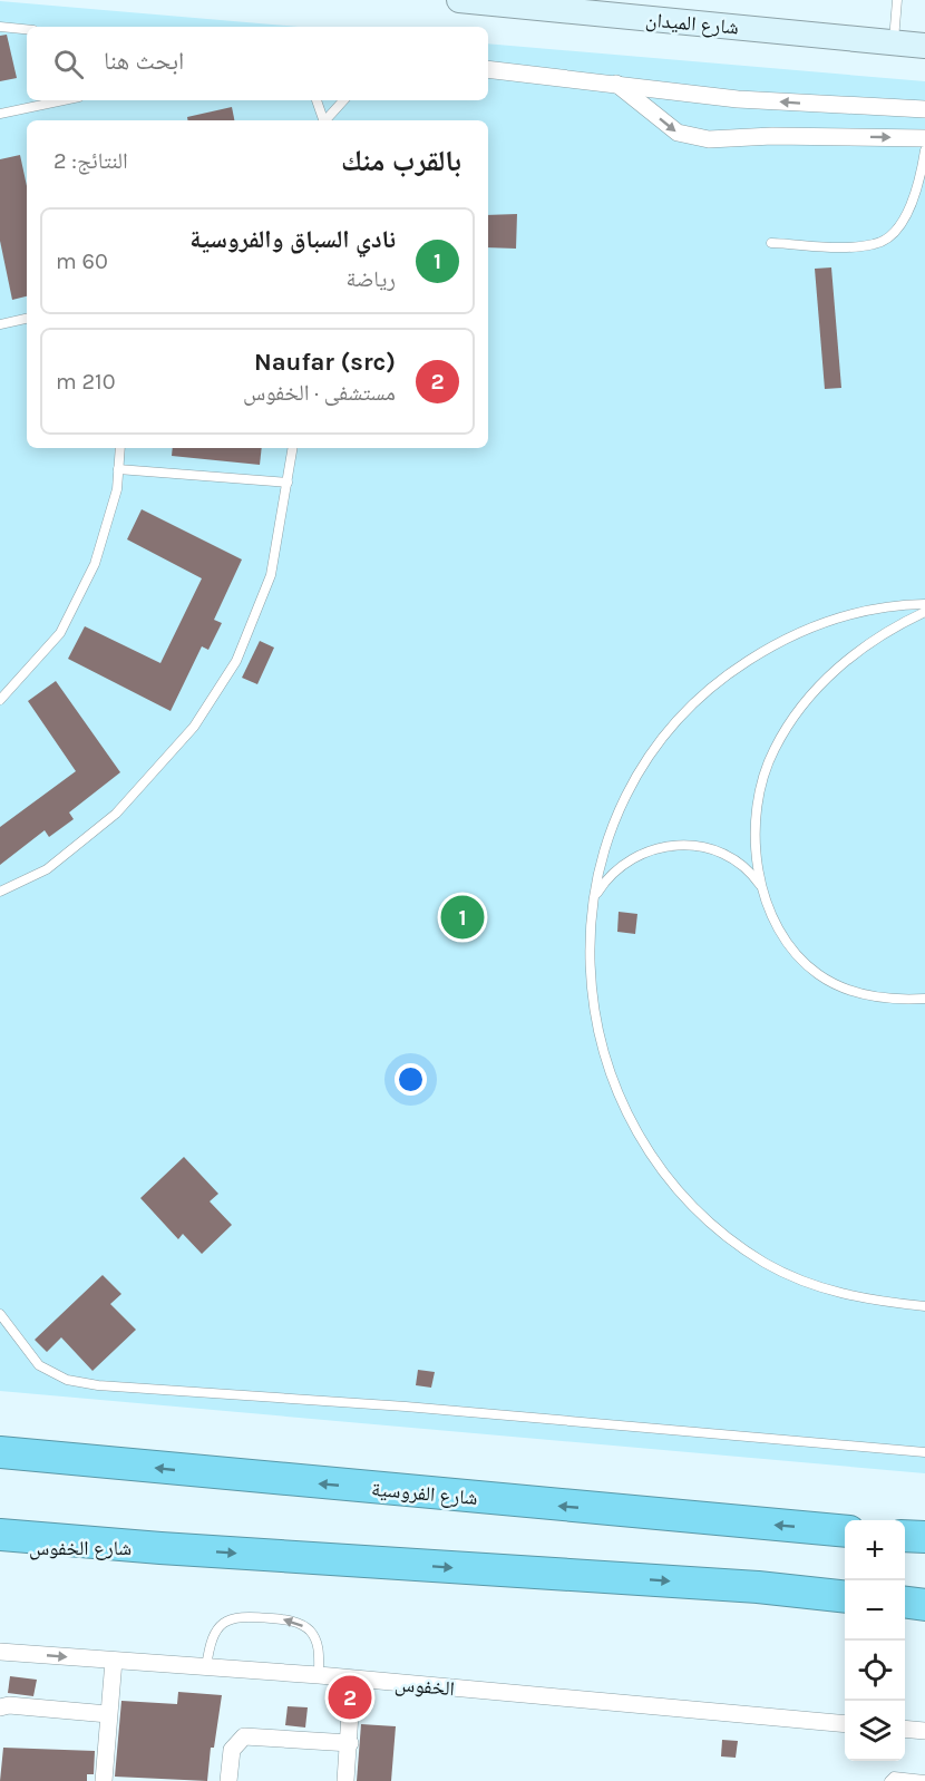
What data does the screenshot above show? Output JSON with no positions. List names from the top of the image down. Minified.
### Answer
{"streets":{"highway":["شارع الفروسية"],"street":["شارع الميدان","شارع الخفوس","الخفوس"]},"page":{"search":"ابحث هنا","heading":["بالقرب منك","النتائج: 2"],"list":[{"mark":"1","name":"نادي السباق والفروسية","note":"رياضة","value":"60 m"},{"mark":"2","name":"Naufar (src)","note":"مستشفى · الخفوس","value":"210 m"}],"pins":["1","2"],"map_buttons":["+","−"]}}
